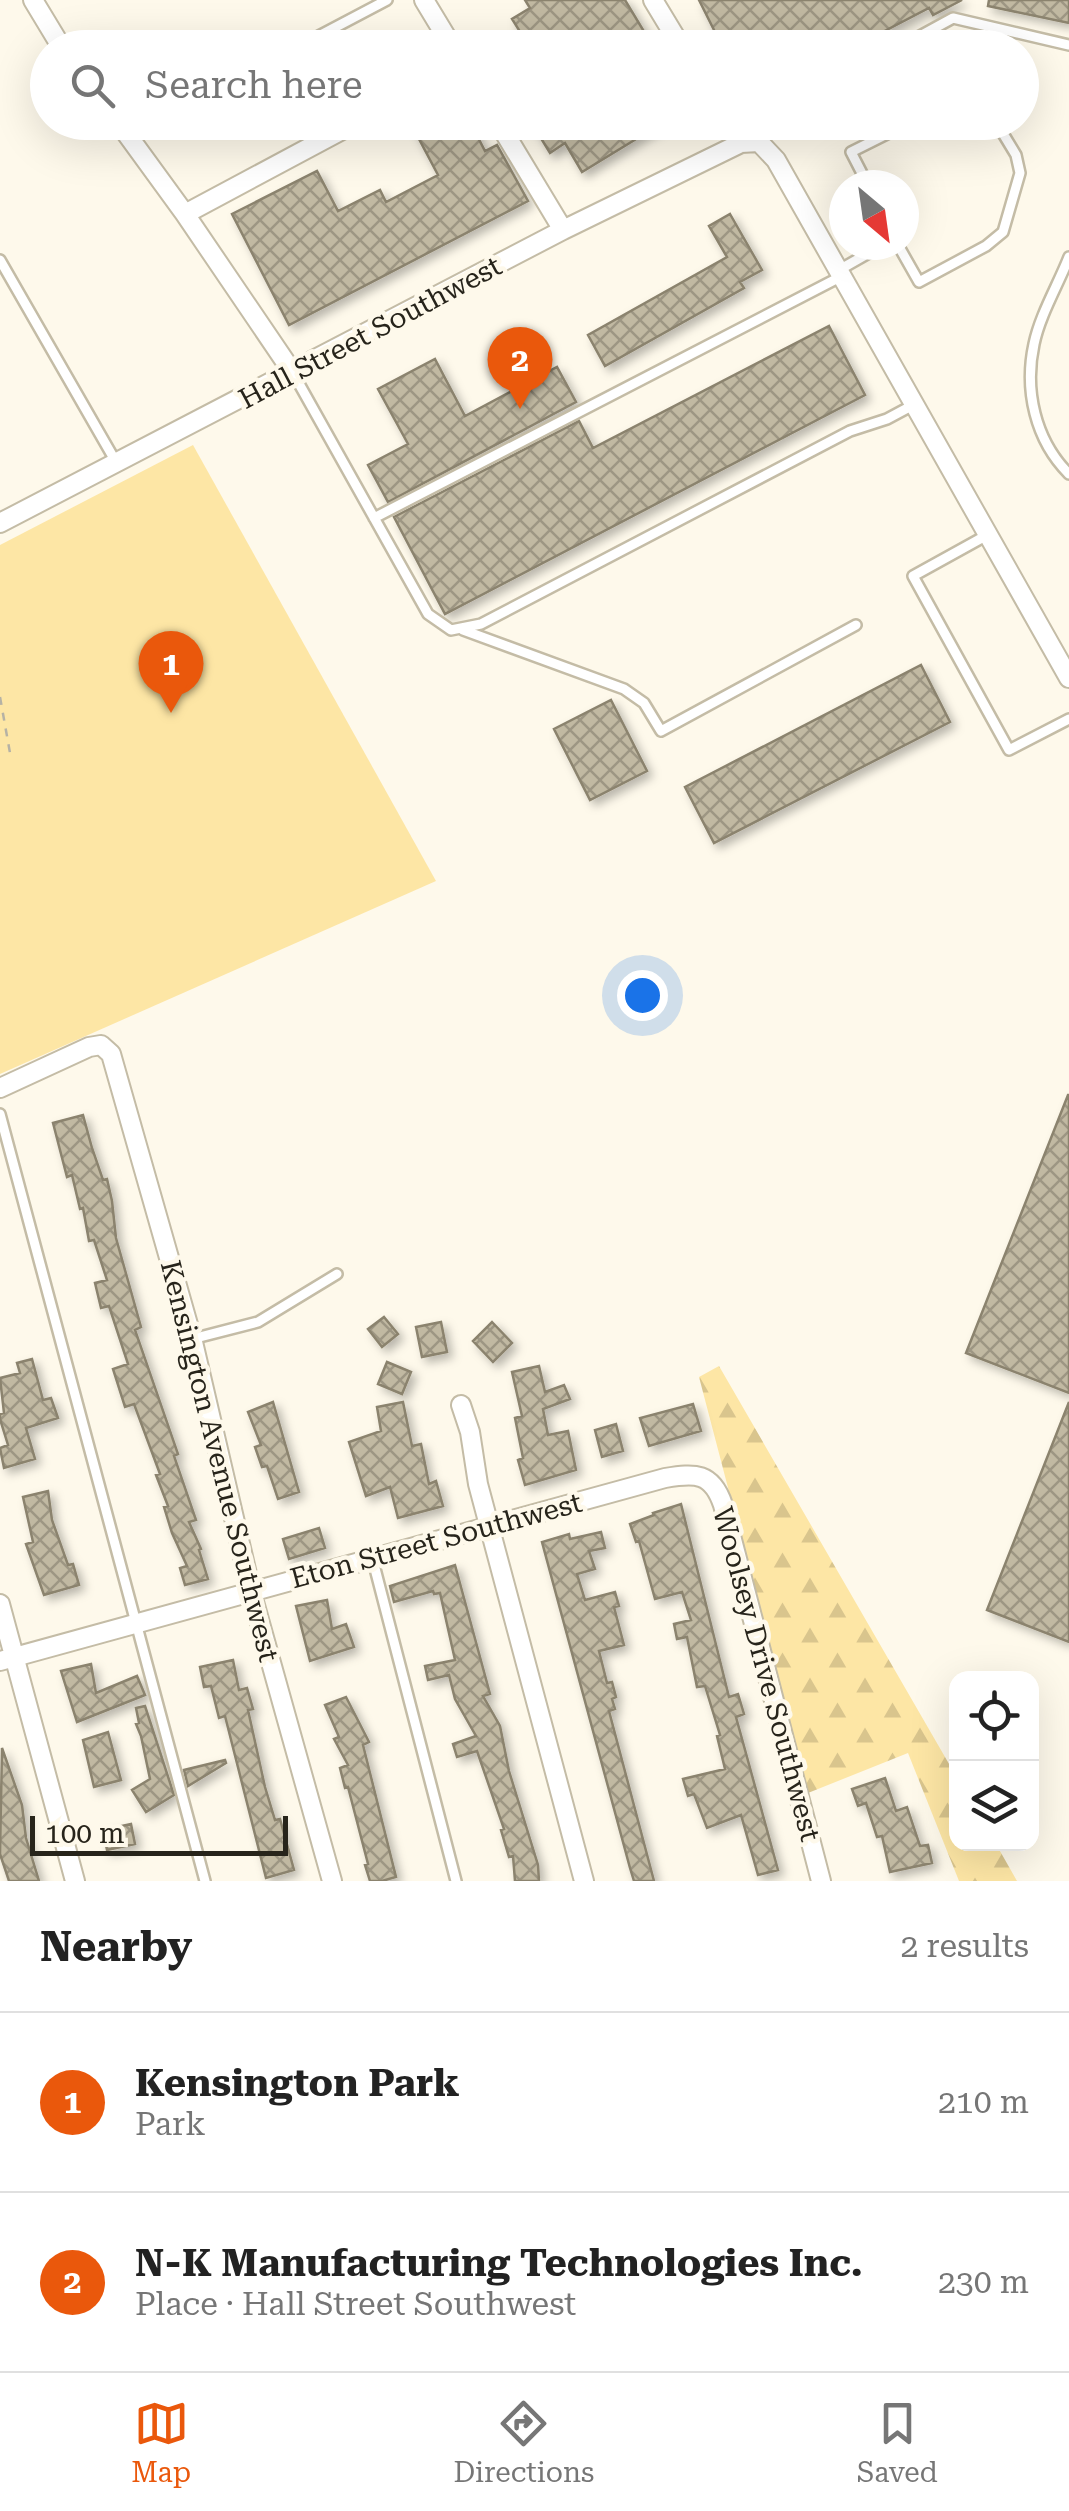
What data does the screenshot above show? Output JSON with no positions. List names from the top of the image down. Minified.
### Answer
{"streets":{"street":["Hall Street Southwest","Kensington Avenue Southwest","Eton Street Southwest","Woolsey Drive Southwest"]},"crossings":[["Kensington Avenue Southwest","Eton Street Southwest"],["Eton Street Southwest","Woolsey Drive Southwest"]],"scale_bar":"100 m","north":"bottom right","page":{"search":"Search here","pins":["2","1"],"scale":"100 m","heading":["Nearby","2 results"],"list":[{"mark":"1","name":"Kensington Park","note":"Park","value":"210 m"},{"mark":"2","name":"N-K Manufacturing Technologies Inc.","note":"Place · Hall Street Southwest","value":"230 m"}],"nav":["Map","Directions","Saved"]}}
